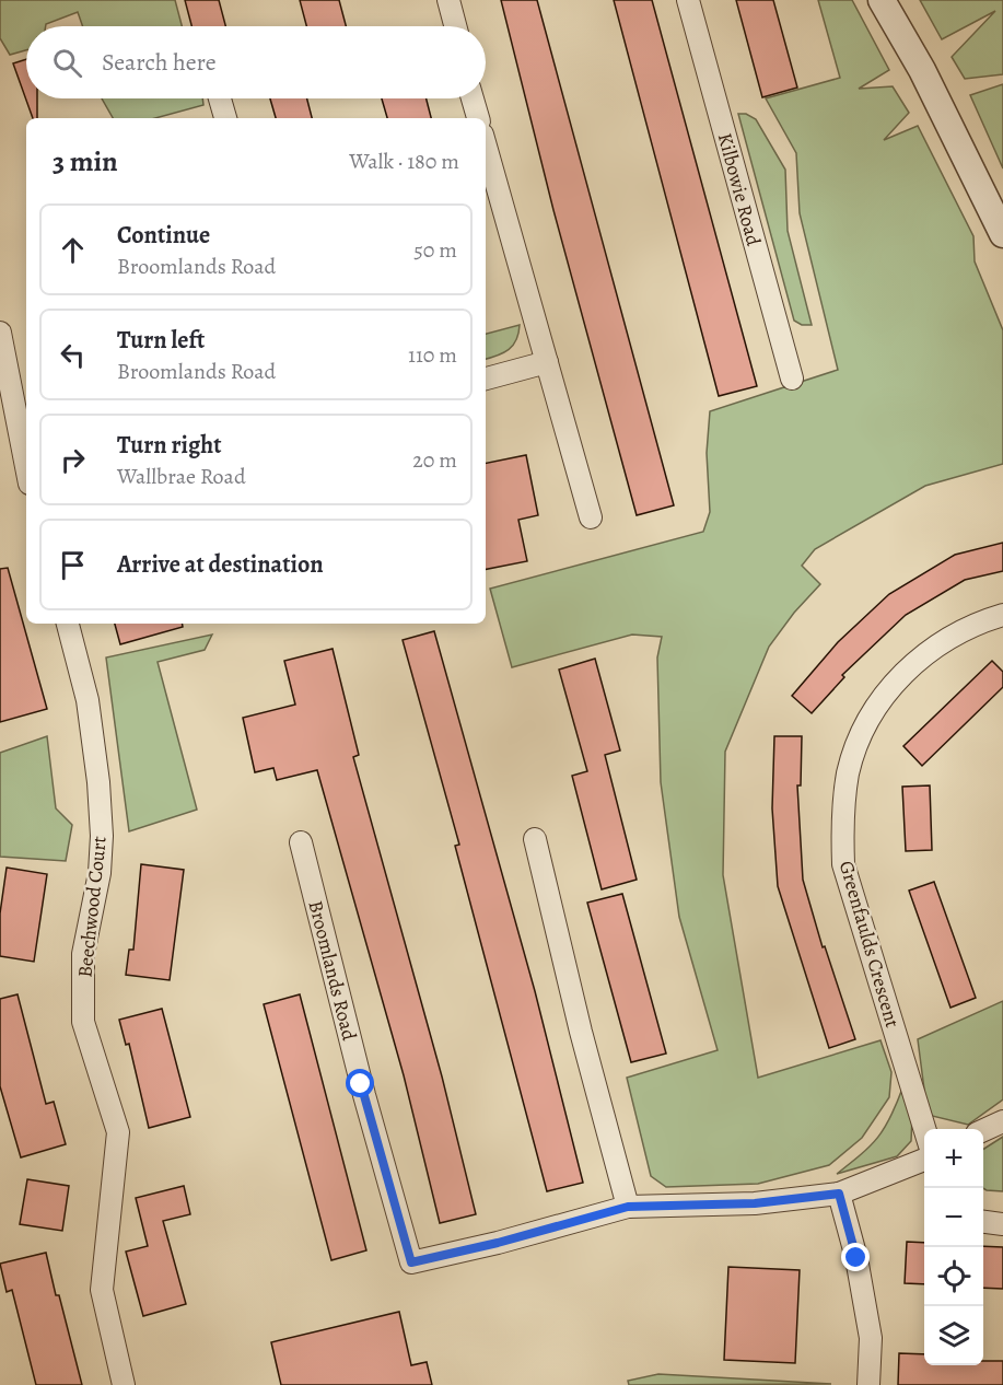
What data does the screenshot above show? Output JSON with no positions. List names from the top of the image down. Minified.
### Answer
{"streets":{"street":["Kilbowie Road","Beechwood Court","Greenfaulds Crescent","Broomlands Road"]},"page":{"search":"Search here","heading":["3 min","Walk · 180 m"],"list":[["Continue","Broomlands Road","50 m"],["Turn left","Broomlands Road","110 m"],["Turn right","Wallbrae Road","20 m"],"Arrive at destination"],"map_buttons":["+","−"]}}
